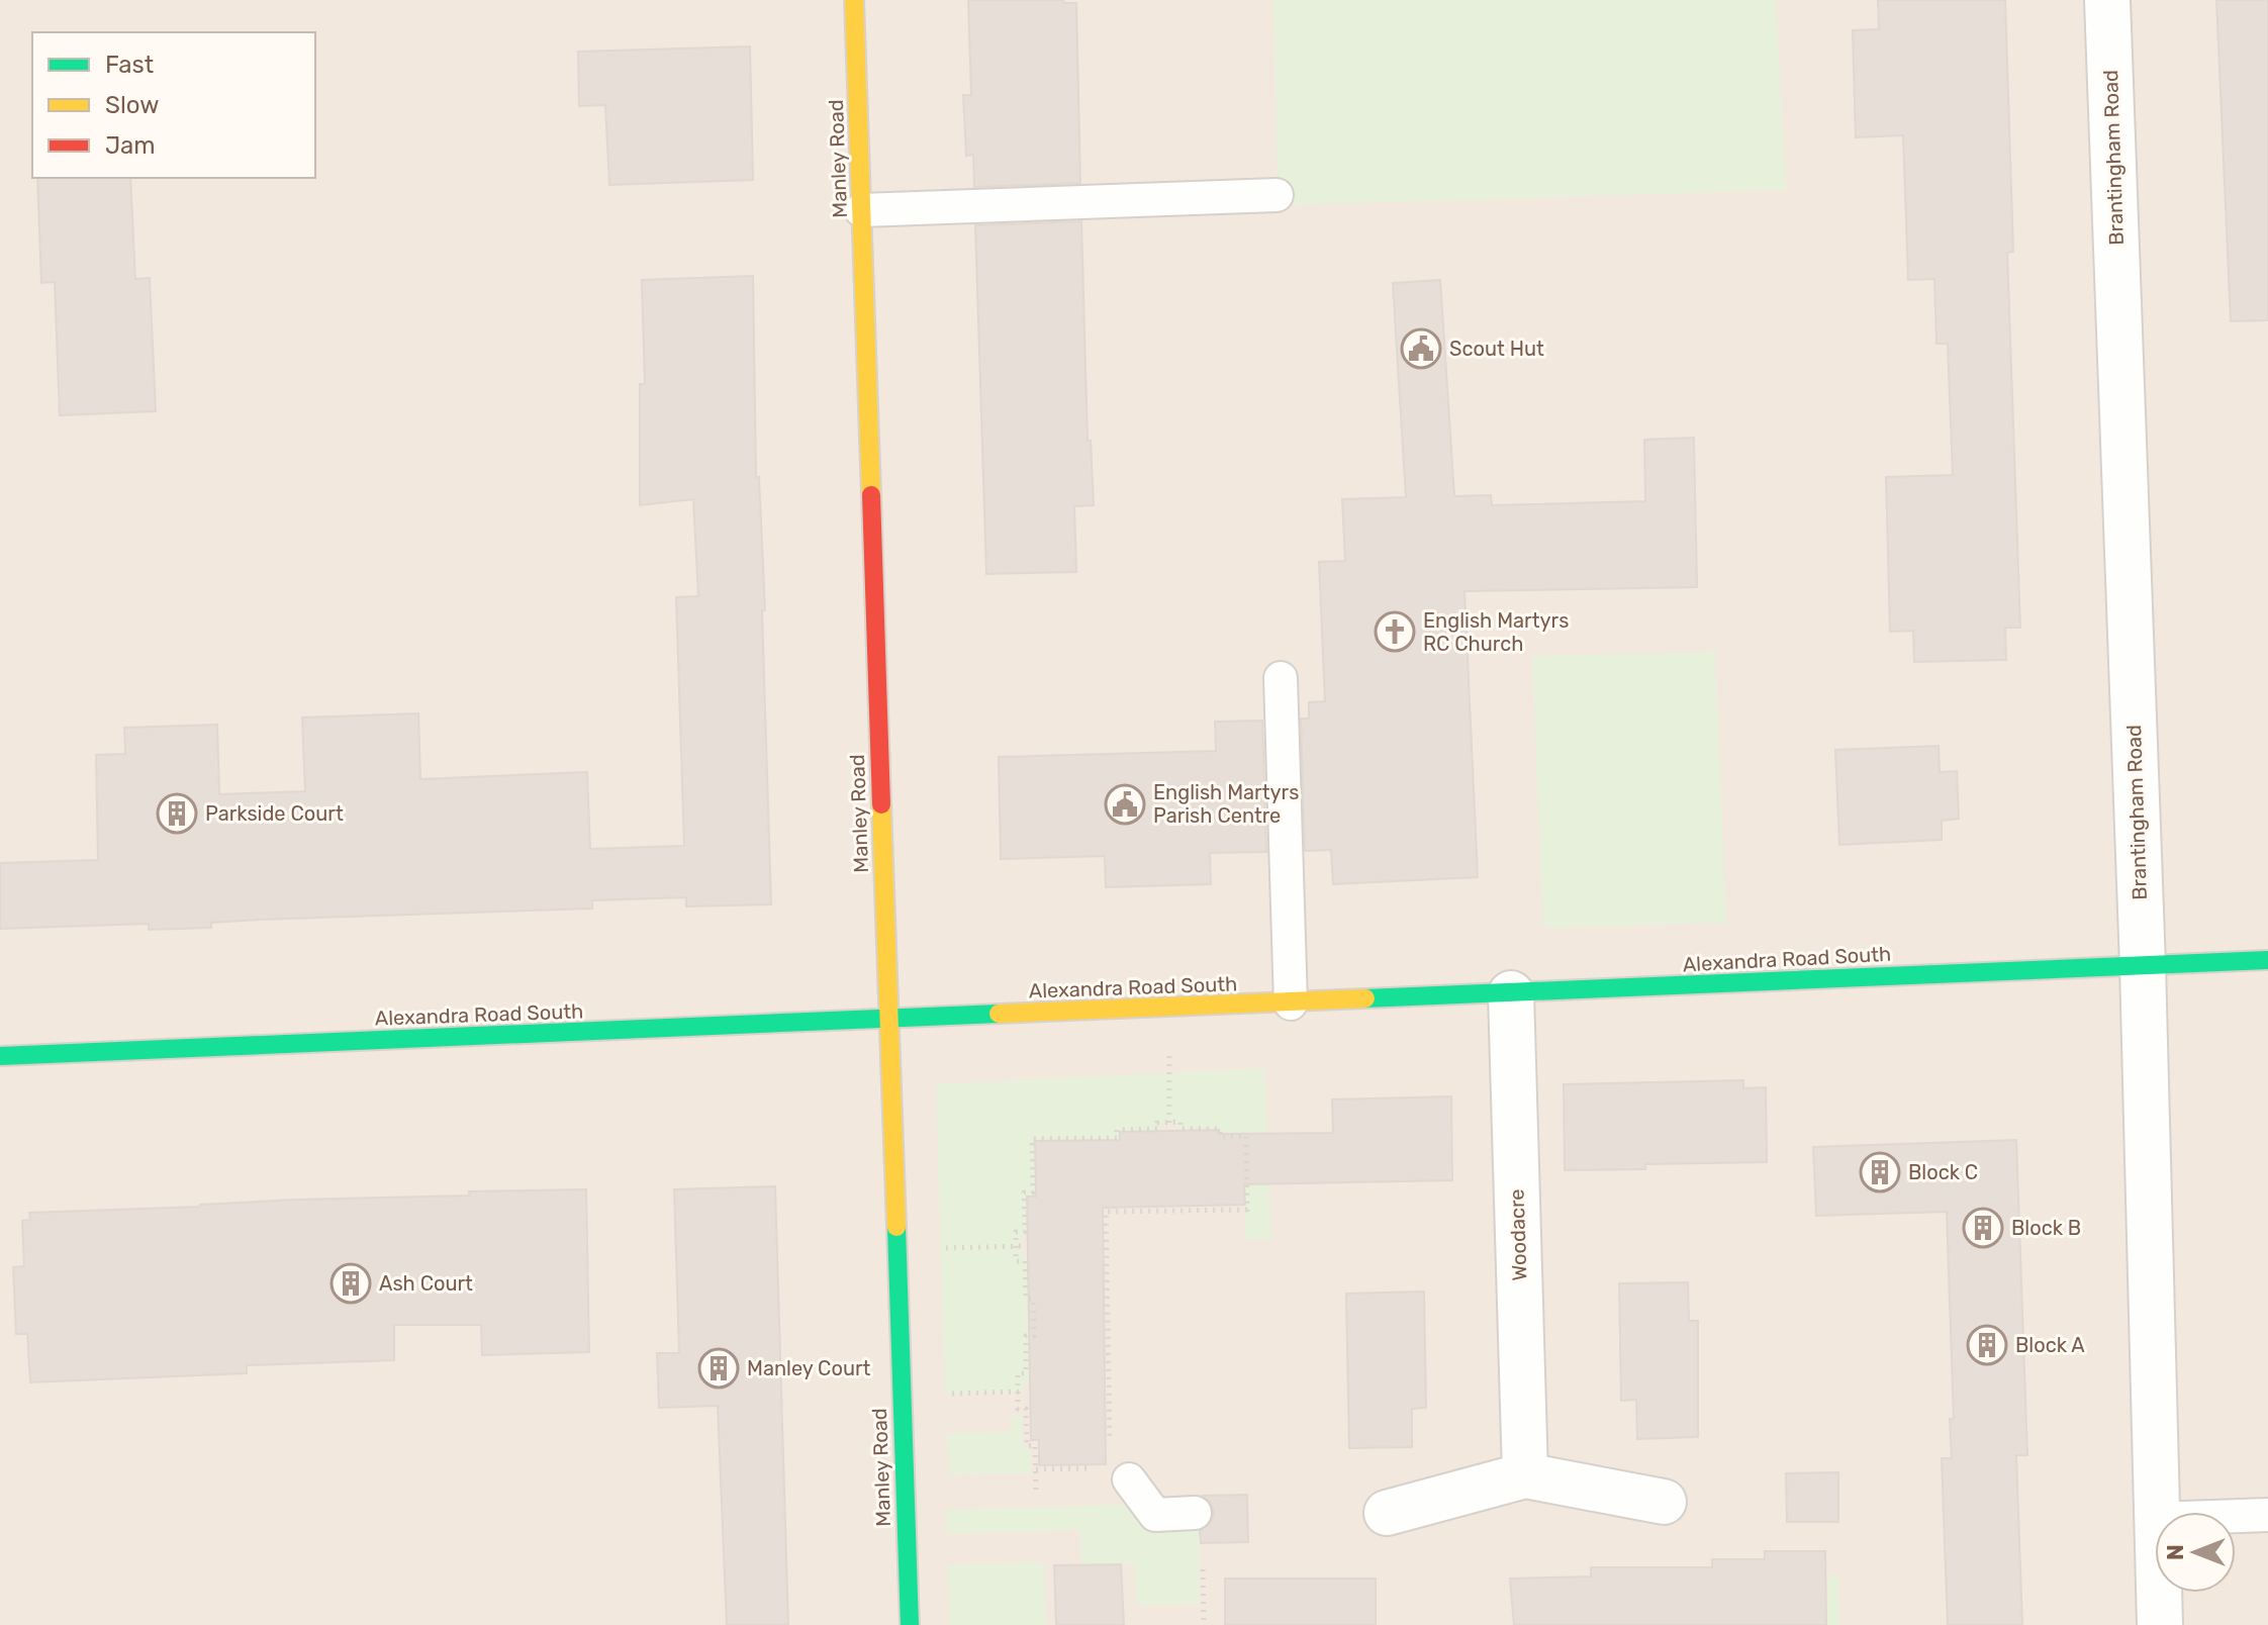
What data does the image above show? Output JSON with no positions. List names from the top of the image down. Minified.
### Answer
{"streets":{"street":["Brantingham Road","Manley Road","Alexandra Road South","Woodacre"]},"crossings":[["Brantingham Road","Alexandra Road South"],["Manley Road","Alexandra Road South"],["Alexandra Road South","Woodacre"]],"places":{"public building":["Scout Hut","English Martyrs Parish Centre"],"church":["English Martyrs RC Church"],"building":["Parkside Court","Block C","Block B","Ash Court","Block A","Manley Court"]},"legend":["Fast","Slow","Jam"],"north":"left"}
